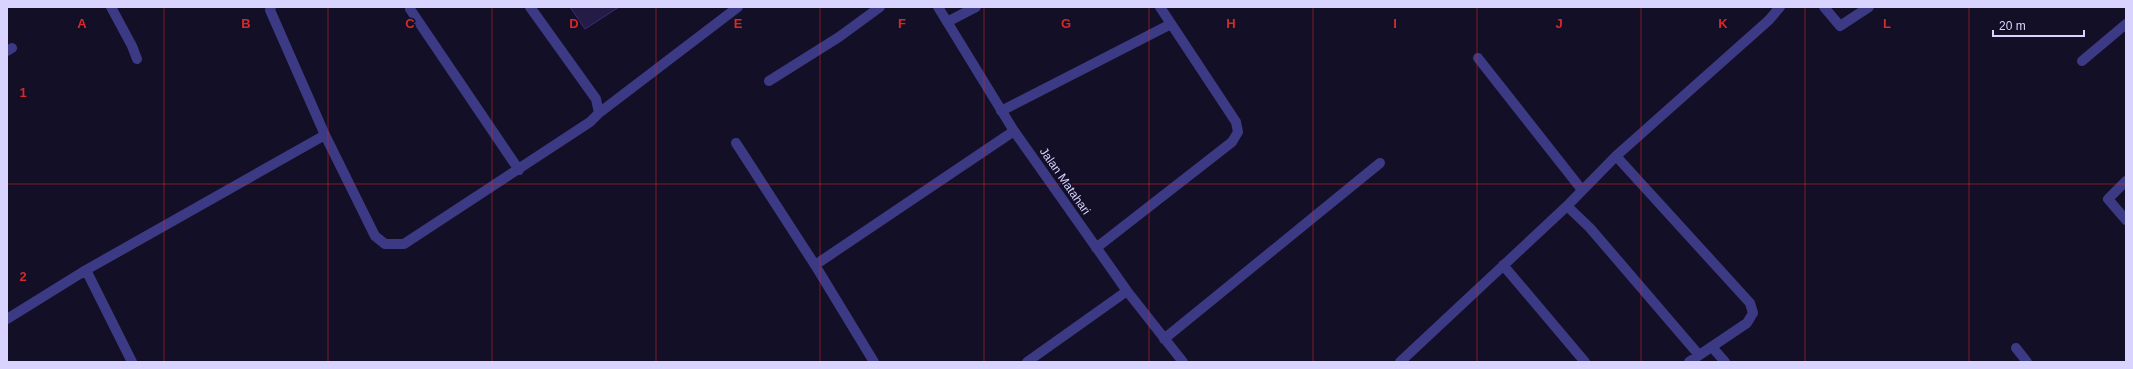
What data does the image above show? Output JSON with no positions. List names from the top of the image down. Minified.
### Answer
{"streets":{"street":["Jalan Matahari"]},"scale_bar":"20 m","grid":{"columns":["A","B","C","D","E","F","G","H","I","J","K","L"],"rows":["1","2"]}}
